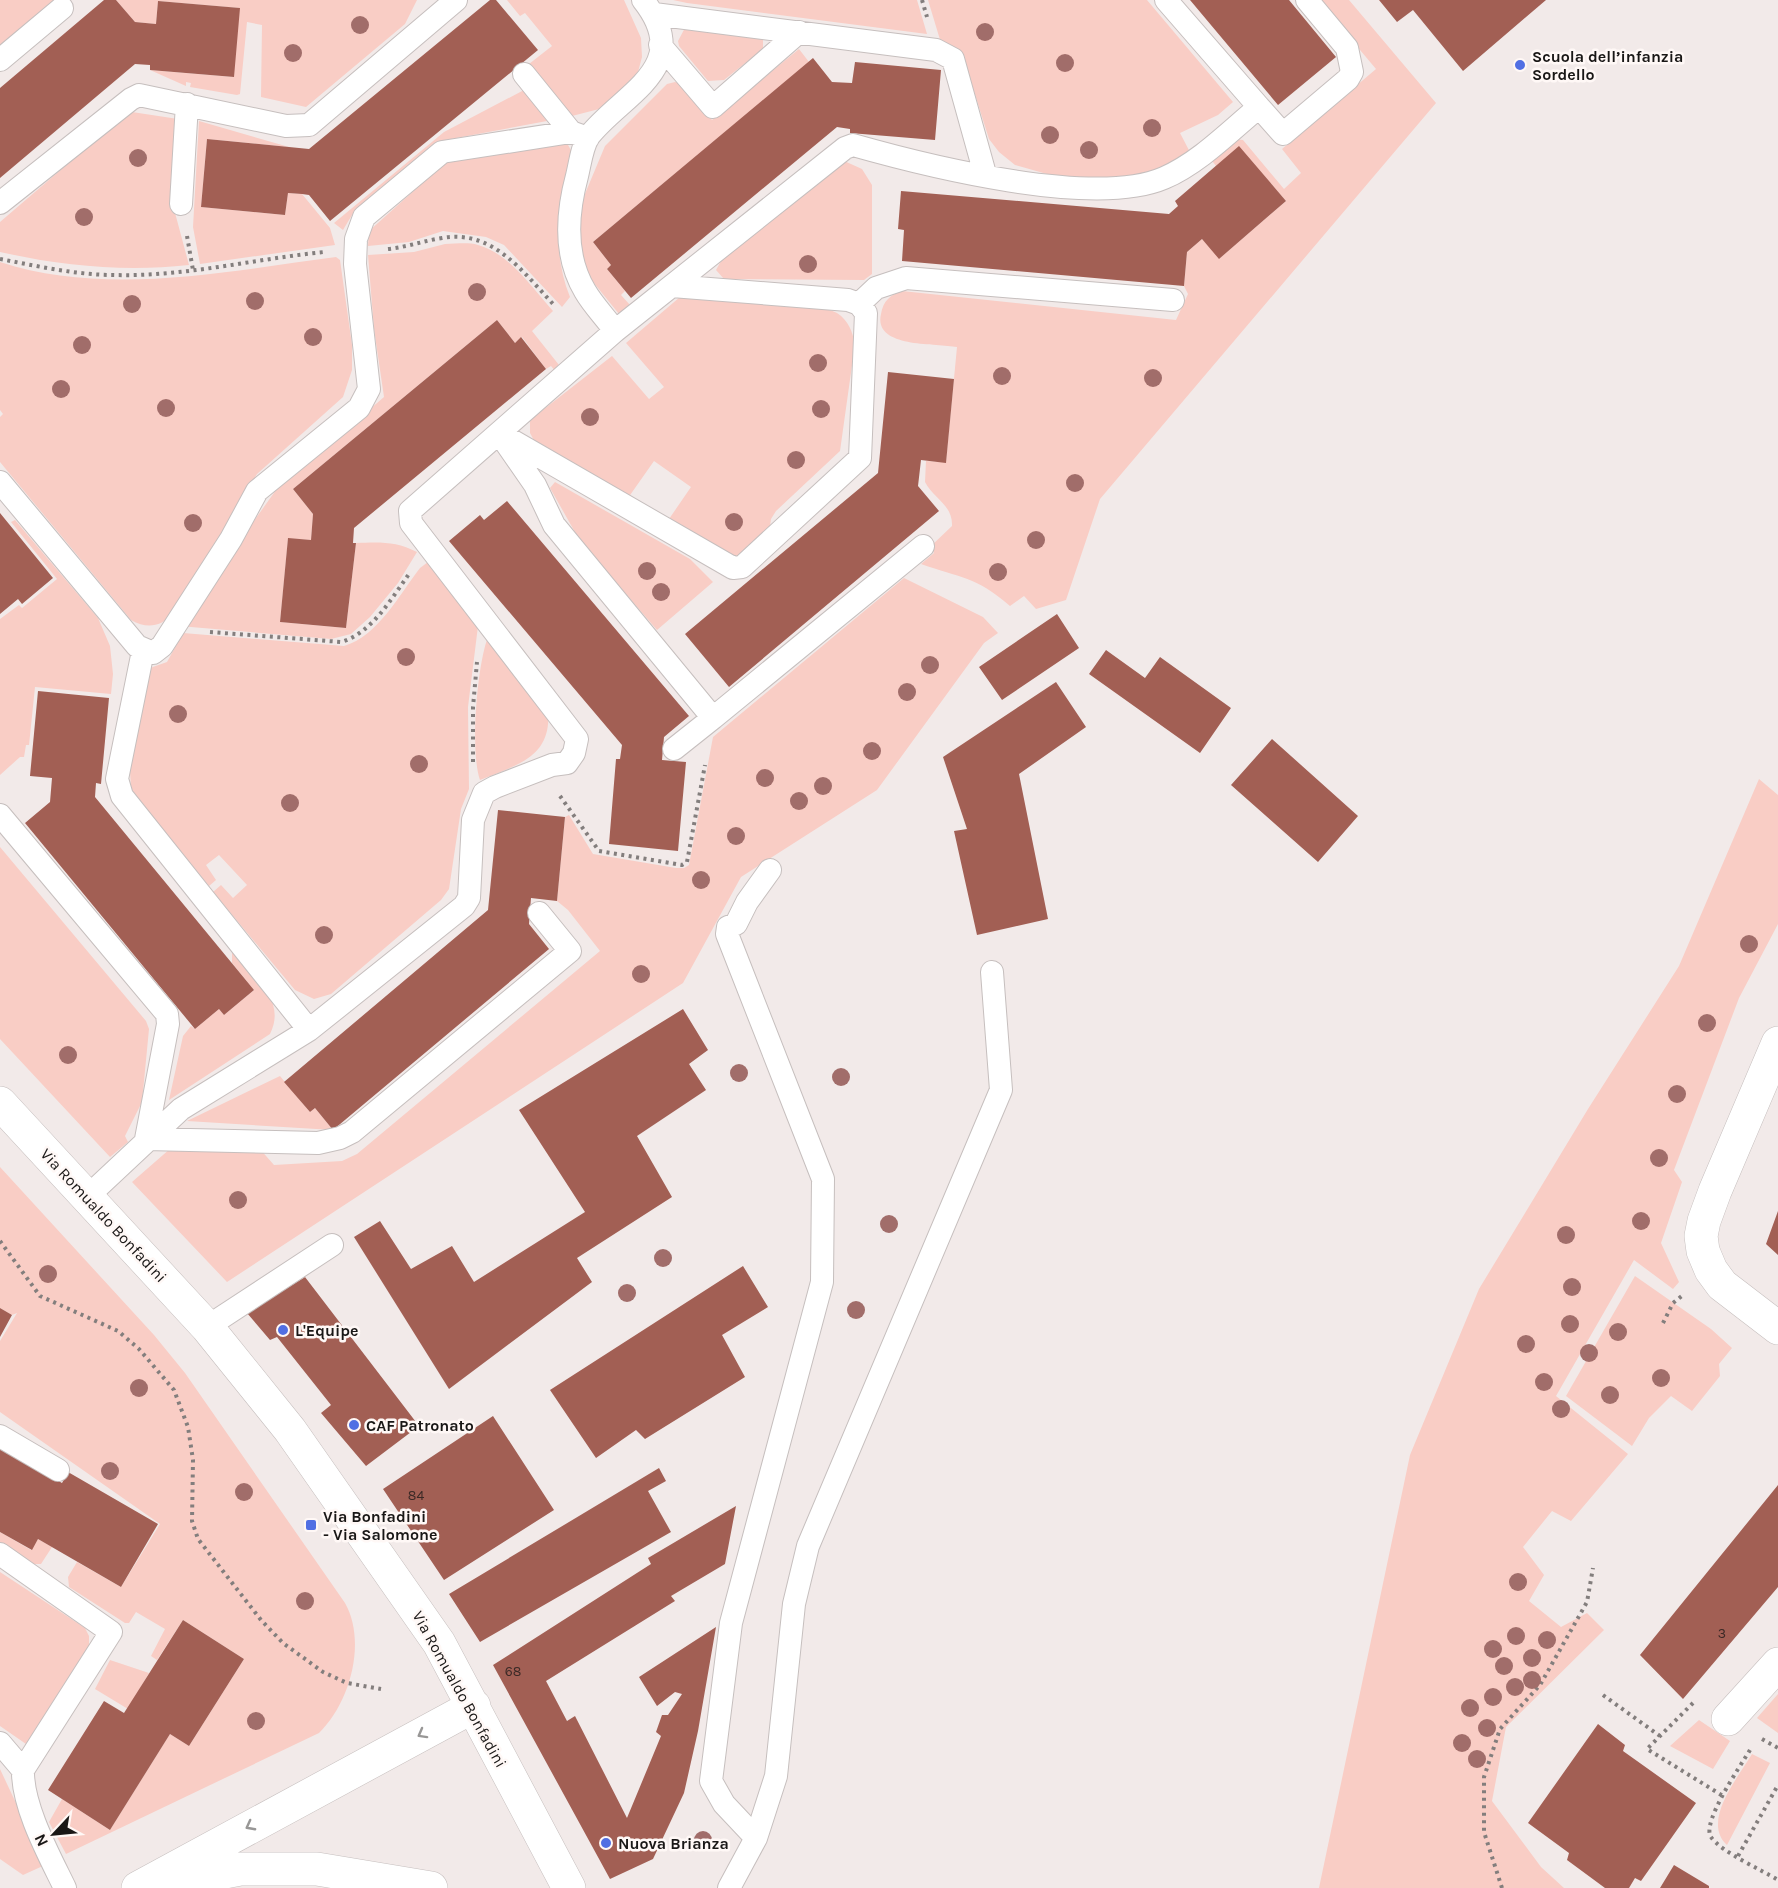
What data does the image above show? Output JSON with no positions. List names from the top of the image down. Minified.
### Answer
{"streets":{"street":["Via Romualdo Bonfadini"]},"places":{"other":["Scuola dell’infanzia Sordello","L'Equipe","CAF Patronato","Nuova Brianza"],"transit":["Via Bonfadini - Via Salomone"]},"house_numbers":["84","3","68"],"north":"bottom left"}
